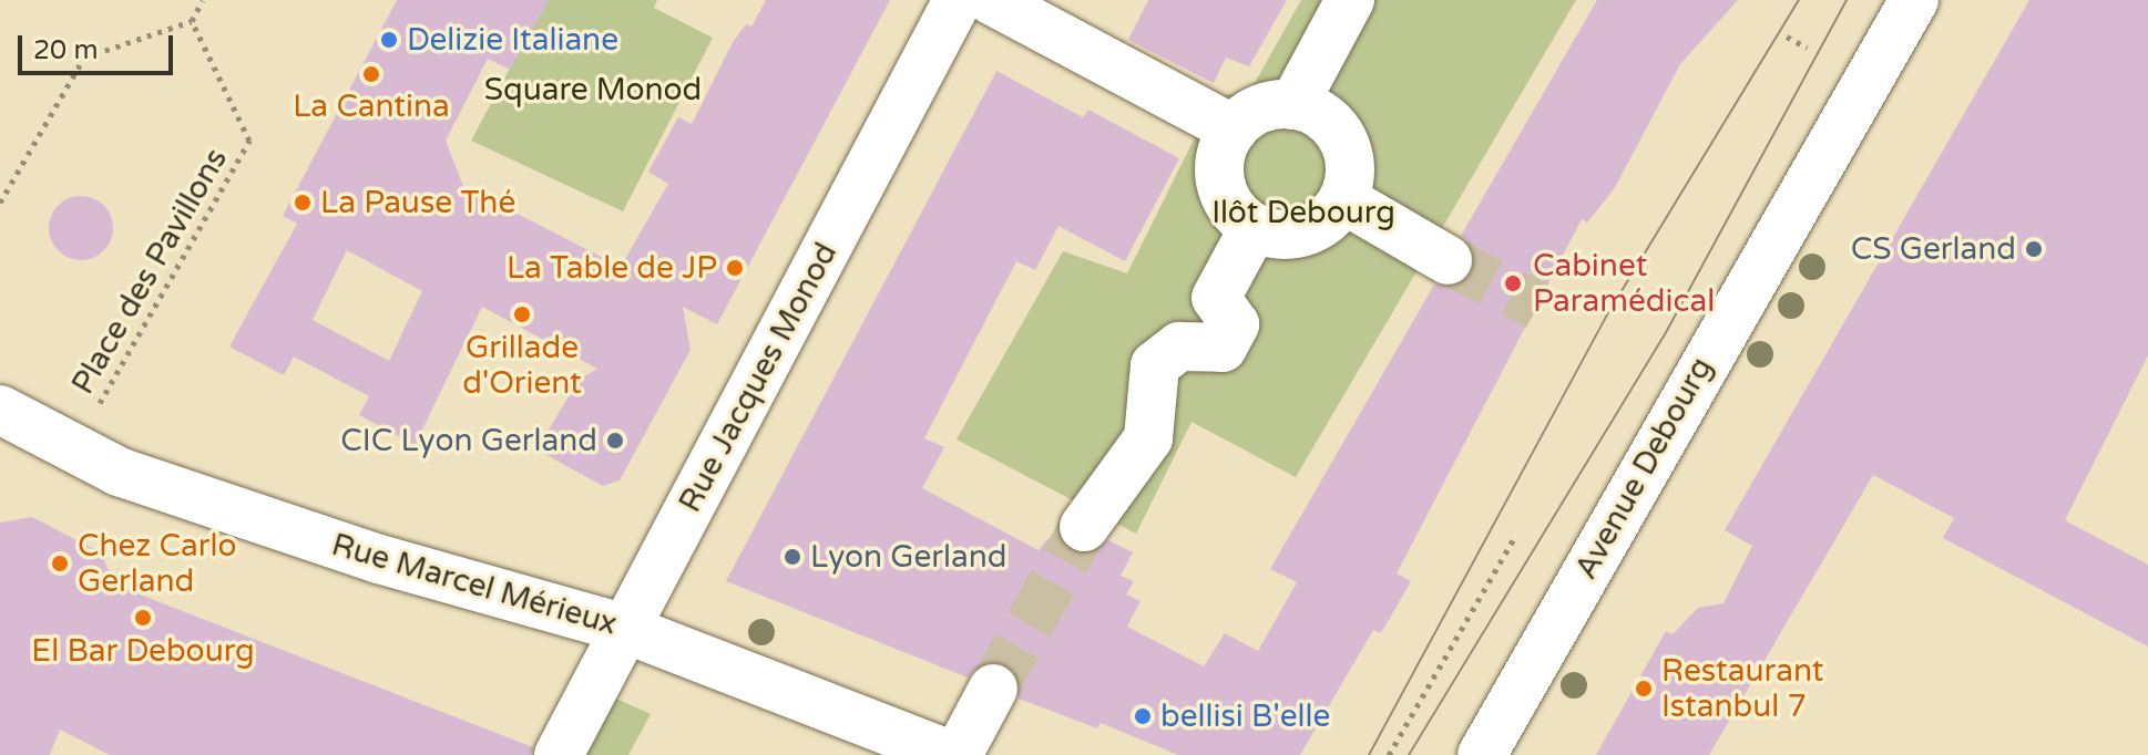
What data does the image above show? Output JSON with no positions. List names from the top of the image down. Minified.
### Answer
{"streets":{"street":["Rue Jacques Monod","Avenue Debourg","Rue Marcel Mérieux"],"path":["Place des Pavillons"]},"crossings":[["Place des Pavillons","Rue Marcel Mérieux"],["Rue Jacques Monod","Rue Marcel Mérieux"]],"parks":["Square Monod","Ilôt Debourg"],"places":["Delizie Italiane","La Cantina","La Pause Thé","CS Gerland","La Table de JP","Cabinet Paramédical","Grillade d'Orient","CIC Lyon Gerland","Lyon Gerland","Chez Carlo Gerland","El Bar Debourg","Restaurant Istanbul 7","bellisi B'elle"],"scale_bar":"20 m"}
